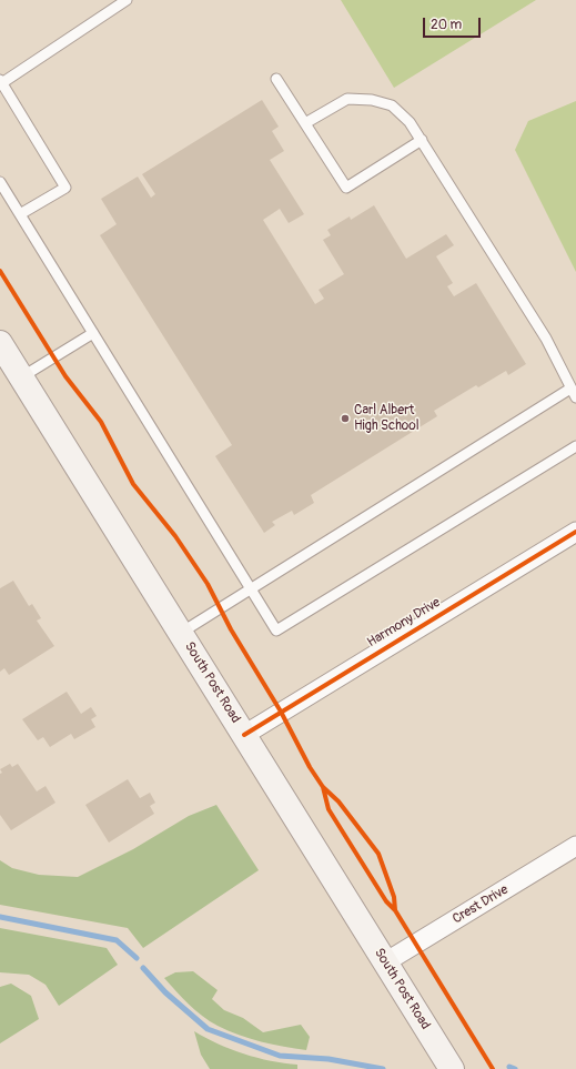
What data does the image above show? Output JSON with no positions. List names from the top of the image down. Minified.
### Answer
{"streets":{"main road":["South Post Road"],"street":["Harmony Drive","Crest Drive"]},"crossings":[["Harmony Drive","South Post Road"],["South Post Road","Crest Drive"]],"places":["Carl Albert High School"],"scale_bar":"20 m"}
